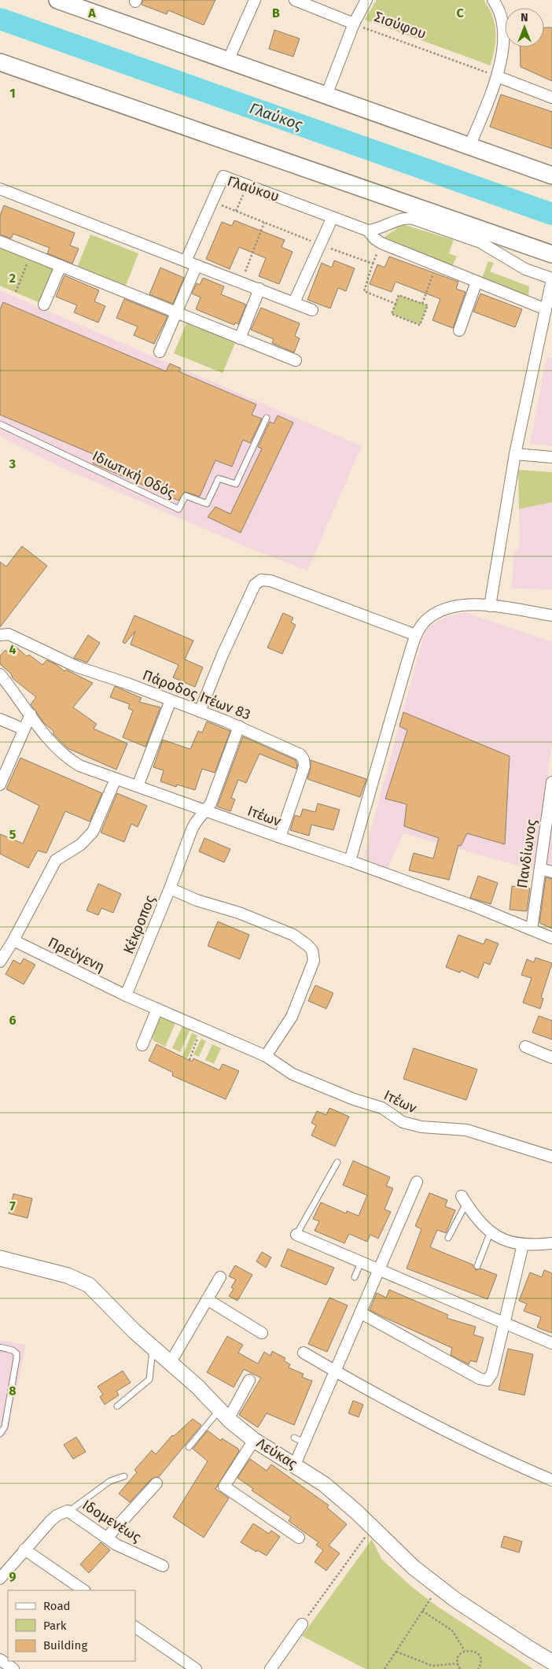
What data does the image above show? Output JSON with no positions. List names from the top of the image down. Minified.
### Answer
{"streets":{"street":["Σισύφου","Γλαύκου","Πάροδος Ιτέων 83","Ιτέων","Πανδίωνος","Κέκροπος","Πρεύγενη","Λεύκας","Ιδομενέως"],"lane":["Ιδιωτική Οδός"]},"crossings":[["Πάροδος Ιτέων 83","Ιτέων"],["Πάροδος Ιτέων 83","Κέκροπος"],["Ιτέων","Πανδίωνος"],["Ιτέων","Κέκροπος"],["Κέκροπος","Πρεύγενη"]],"water":["Γλαύκος"],"legend":["Road","Park","Building"],"north":"top","grid":{"columns":["A","B","C"],"rows":["1","2","3","4","5","6","7","8","9"]}}
